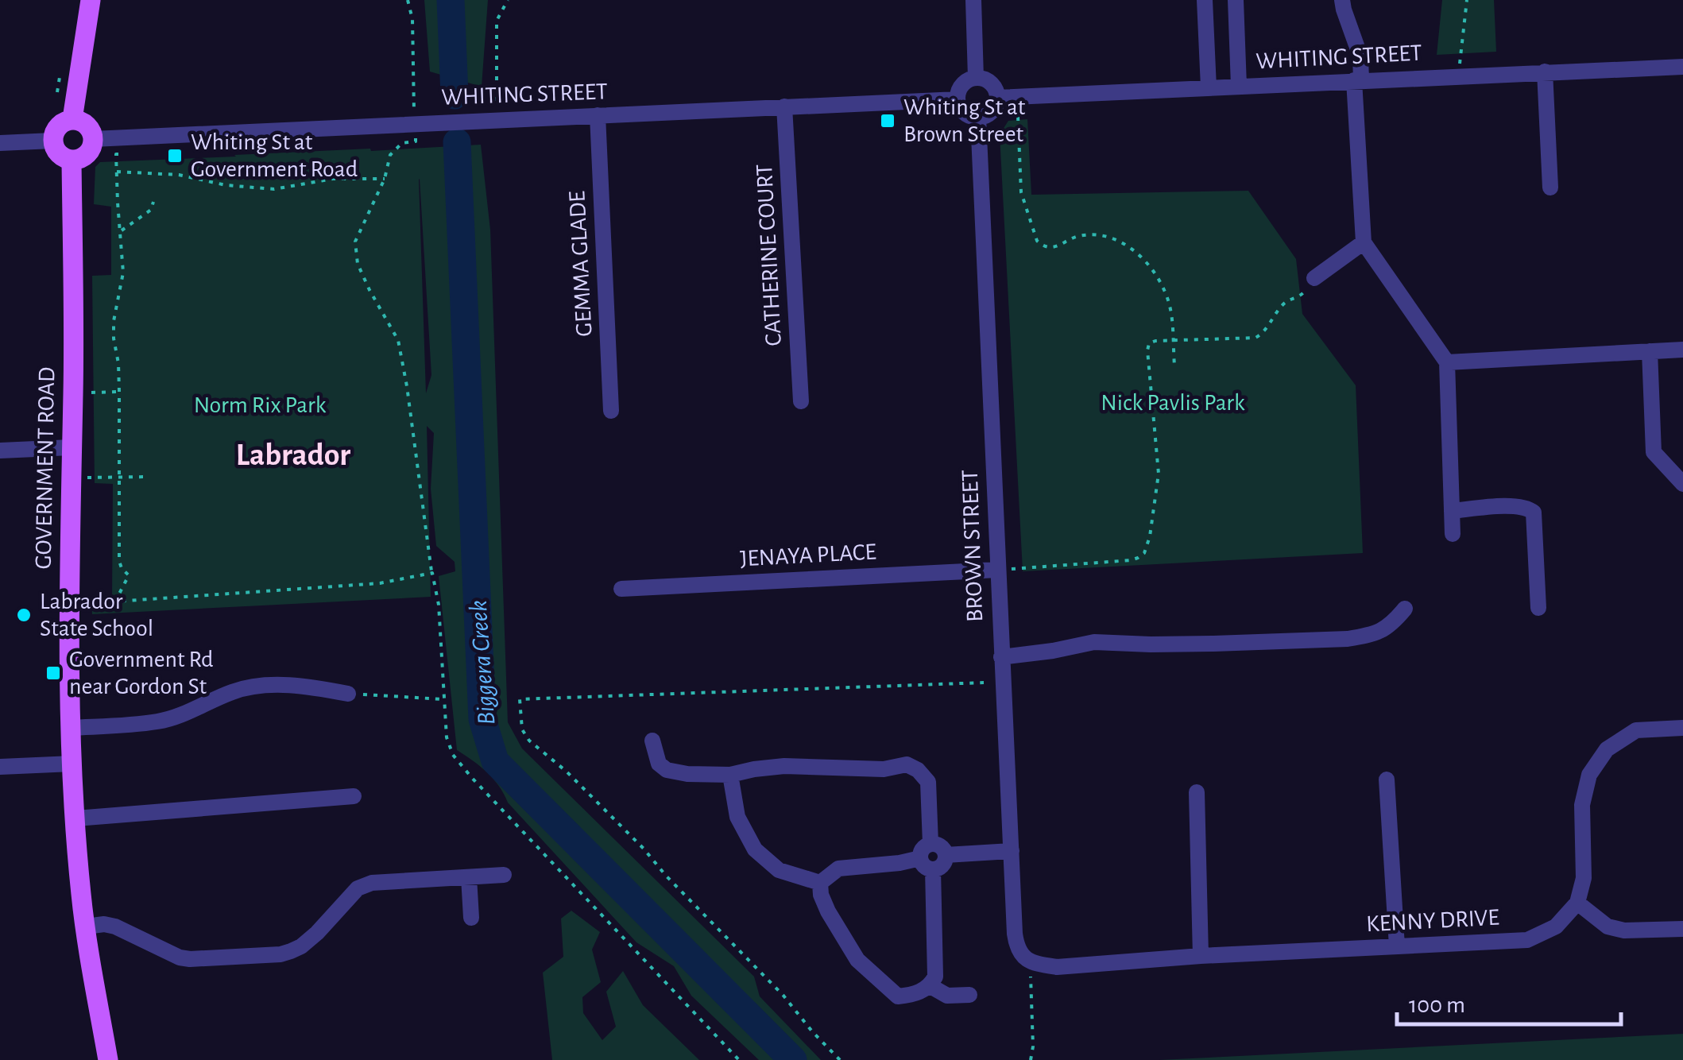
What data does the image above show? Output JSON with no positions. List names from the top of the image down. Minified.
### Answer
{"streets":{"main road":["GOVERNMENT ROAD"],"street":["WHITING STREET","CATHERINE COURT","GEMMA GLADE","BROWN STREET","JENAYA PLACE","KENNY DRIVE"]},"crossings":[["WHITING STREET","CATHERINE COURT"],["WHITING STREET","GEMMA GLADE"],["WHITING STREET","GOVERNMENT ROAD"],["WHITING STREET","BROWN STREET"],["BROWN STREET","JENAYA PLACE"],["BROWN STREET","KENNY DRIVE"]],"districts":["Labrador"],"water":["Biggera Creek"],"parks":["Nick Pavlis Park","Norm Rix Park"],"places":{"transit":["Whiting St at Brown Street","Whiting St at Government Road","Government Rd near Gordon St"],"other":["Labrador State School"]},"scale_bar":"100 m"}
